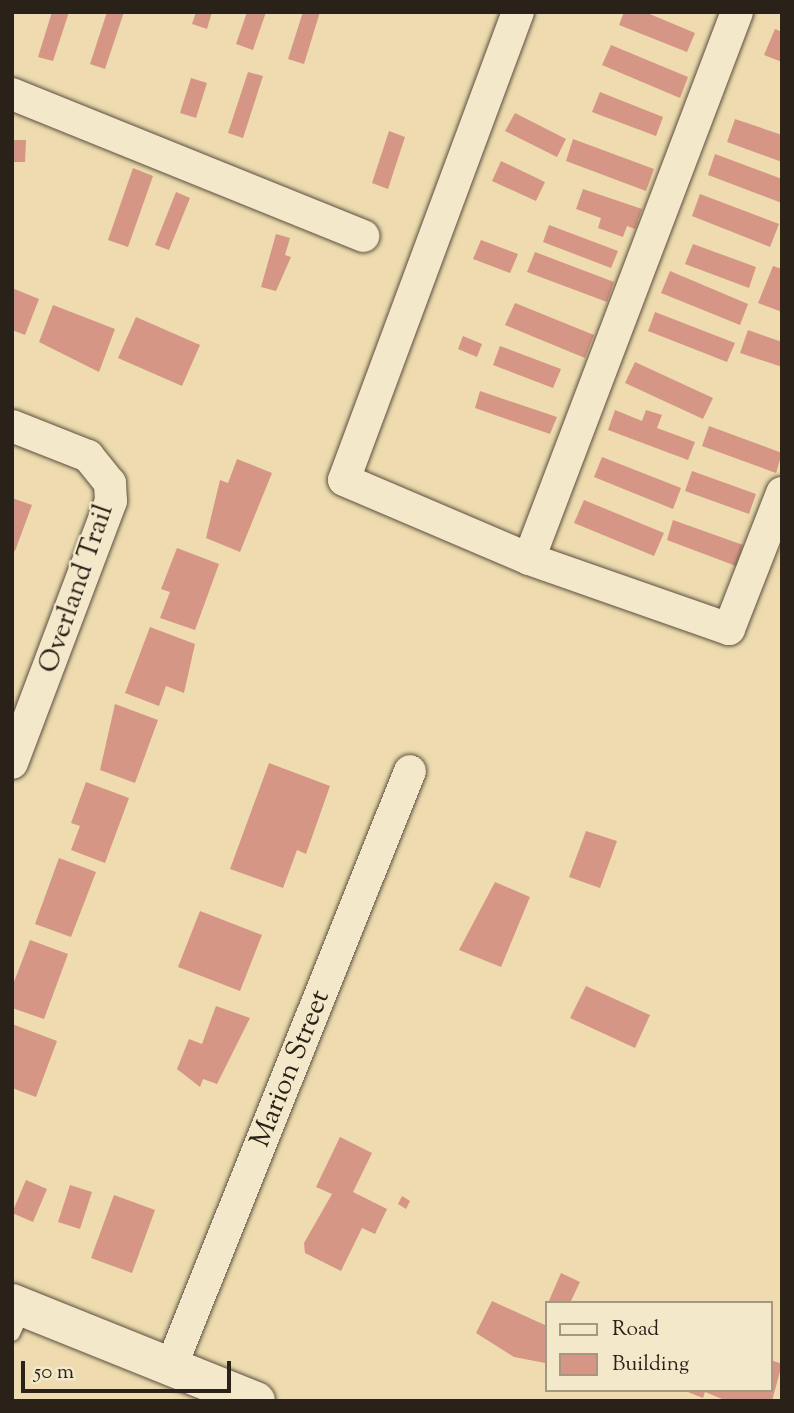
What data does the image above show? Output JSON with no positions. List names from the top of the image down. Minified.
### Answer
{"streets":{"street":["Overland Trail","Marion Street"]},"legend":["Road","Building"],"scale_bar":"50 m"}
